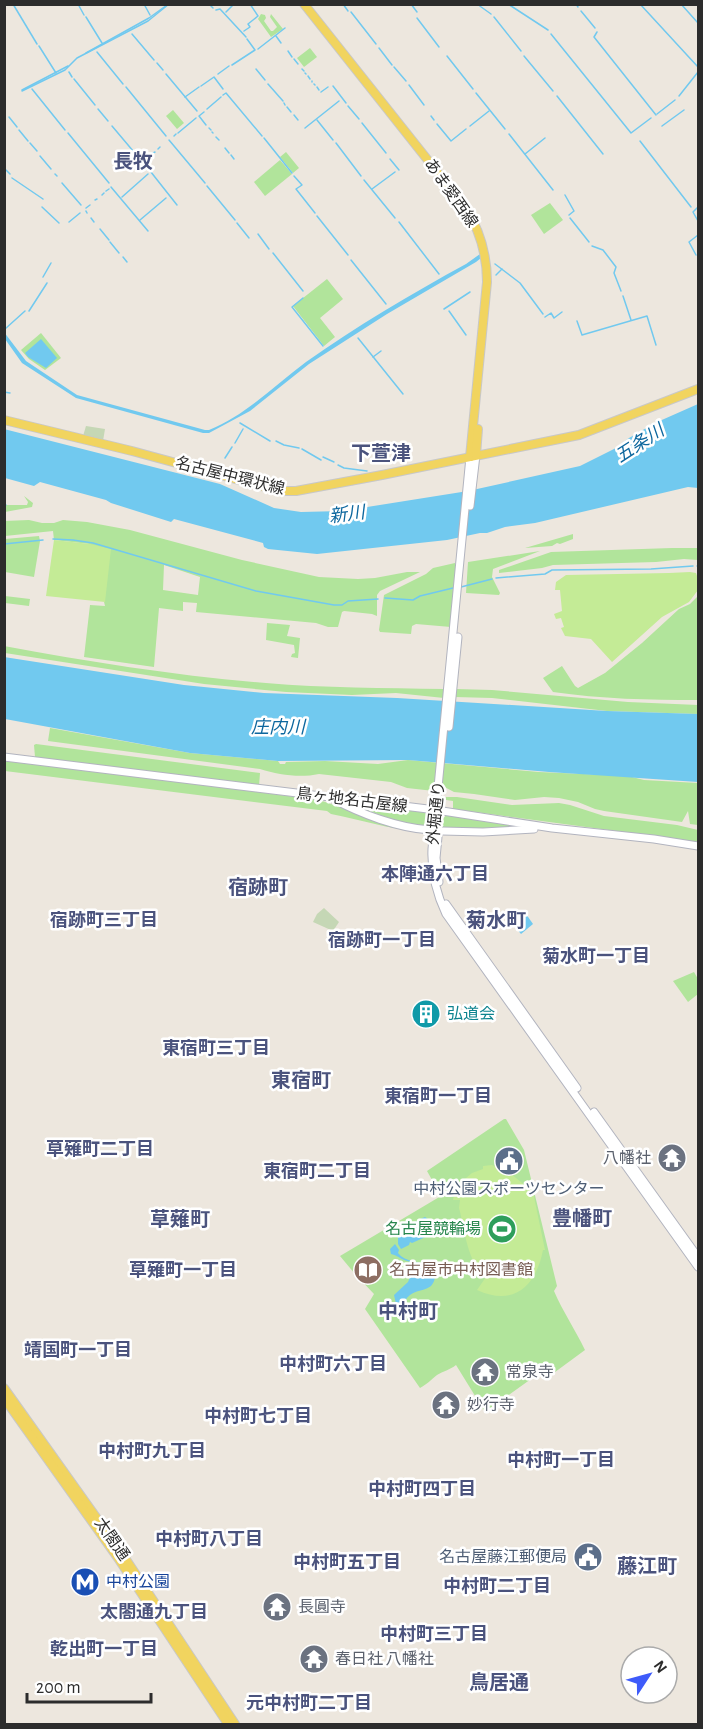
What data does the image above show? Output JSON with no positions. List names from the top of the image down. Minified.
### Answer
{"streets":{"main road":["あま愛西線","名古屋中環状線","鳥ヶ地名古屋線","外堀通り","太閤通"]},"crossings":[["あま愛西線","名古屋中環状線"],["あま愛西線","外堀通り"],["名古屋中環状線","外堀通り"],["鳥ヶ地名古屋線","外堀通り"]],"districts":["長牧","下萱津","本陣通六丁目","宿跡町","宿跡町三丁目","菊水町","宿跡町一丁目","菊水町一丁目","東宿町三丁目","東宿町","東宿町一丁目","草薙町二丁目","東宿町二丁目","豊幡町","草薙町","草薙町一丁目","中村町","靖国町一丁目","中村町六丁目","中村町七丁目","中村町九丁目","中村町一丁目","中村町四丁目","中村町八丁目","中村町五丁目","藤江町","中村町二丁目","太閤通九丁目","中村町三丁目","乾出町一丁目","鳥居通","元中村町二丁目"],"water":["五条川","新川","庄内川"],"places":{"building":["弘道会"],"temple":["八幡社","常泉寺","妙行寺","長圓寺","春日社 八幡社"],"public building":["中村公園スポーツセンター","名古屋藤江郵便局"],"sports":["名古屋競輪場"],"library":["名古屋市中村図書館"],"metro station":["中村公園"]},"scale_bar":"200 m","north":"top right"}
